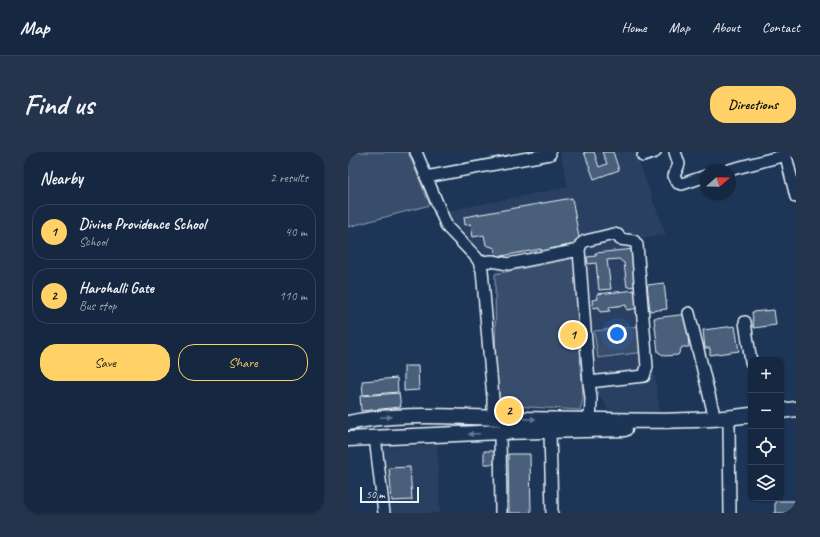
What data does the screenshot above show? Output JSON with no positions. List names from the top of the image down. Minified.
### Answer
{"scale_bar":"50 m","north":"right","page":{"header":"Map","nav":["Home","Map","About","Contact"],"buttons":["Directions",["Save","Share"]],"title":"Find us","heading":["Nearby","2 results"],"list":[{"mark":"1","name":"Divine Providence School","note":"School","value":"40 m"},{"mark":"2","name":"Harohalli Gate","note":"Bus stop","value":"110 m"}],"pins":["1","2"],"map_buttons":["+","−"],"scale":"50 m"}}
